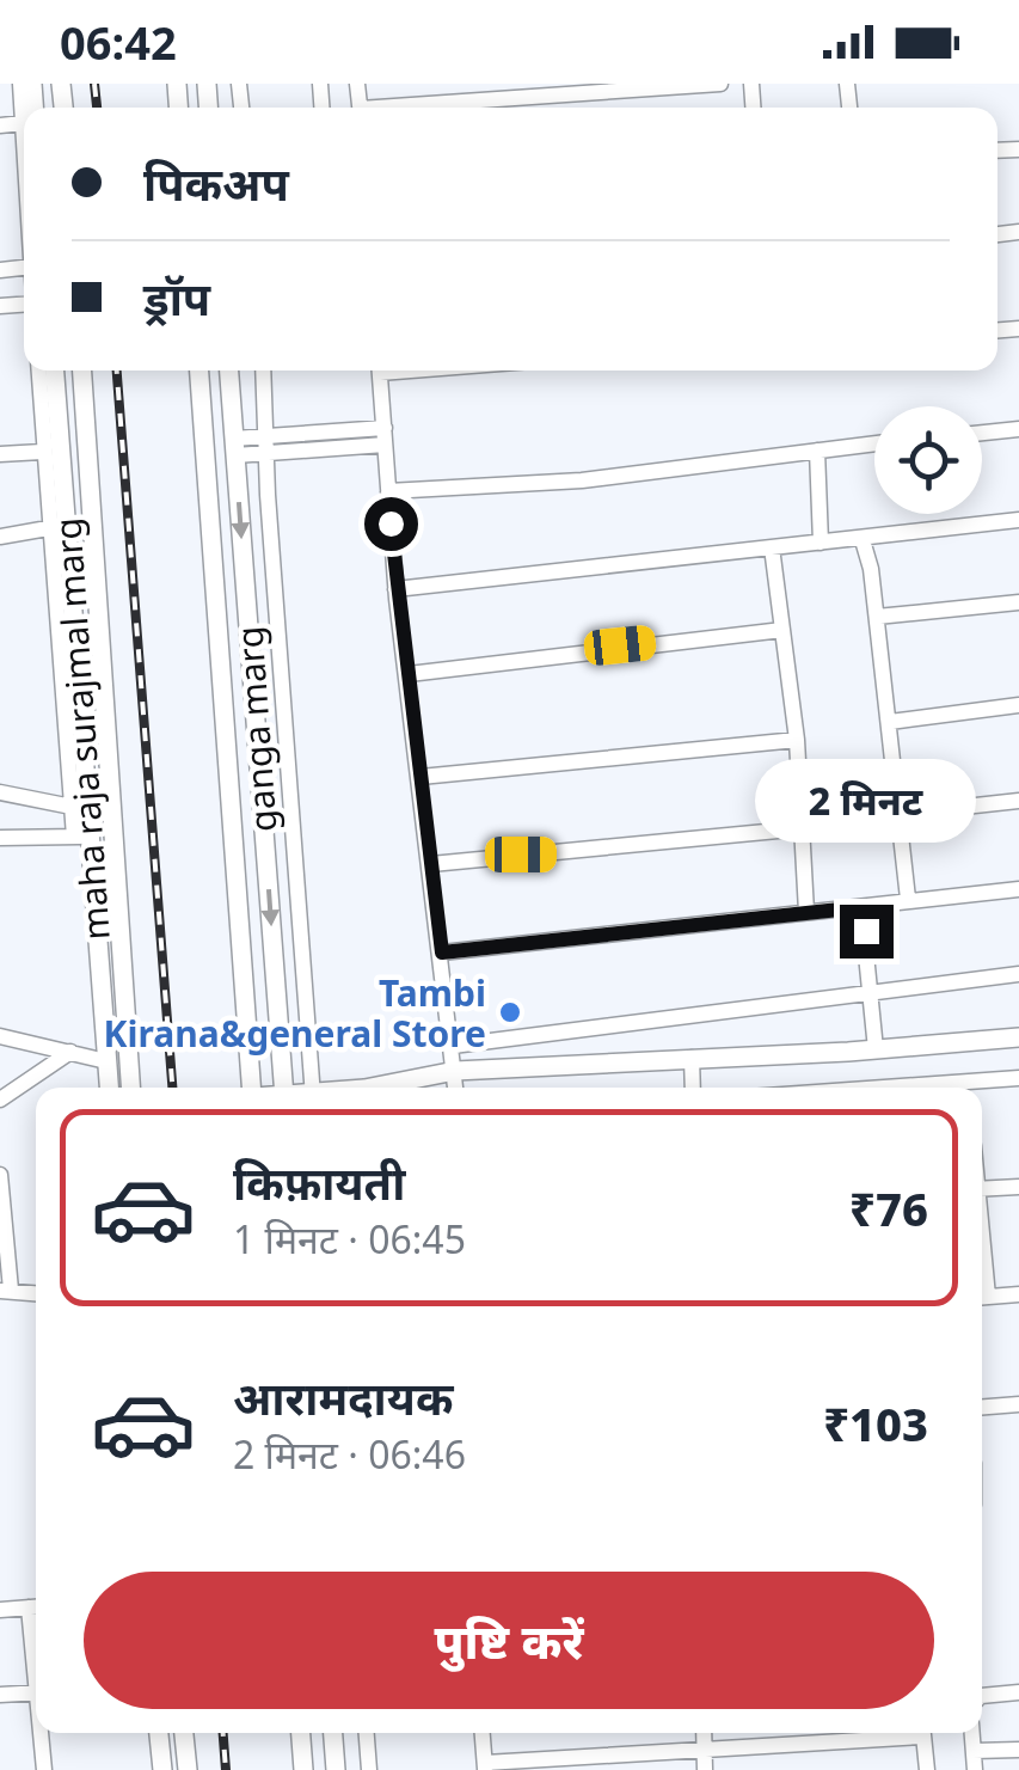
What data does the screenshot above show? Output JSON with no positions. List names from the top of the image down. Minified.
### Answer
{"streets":{"street":["maha raja surajmal marg","ganga marg"]},"places":["Tambi Kirana&general Store"],"page":{"status":"06:42","banner":["पिकअप","ड्रॉप"],"bubble":"2 मिनट","list":[{"name":"किफ़ायती","note":"1 मिनट · 06:45","value":"₹76"},{"name":"आरामदायक","note":"2 मिनट · 06:46","value":"₹103"}],"buttons":"पुष्टि करें"}}
